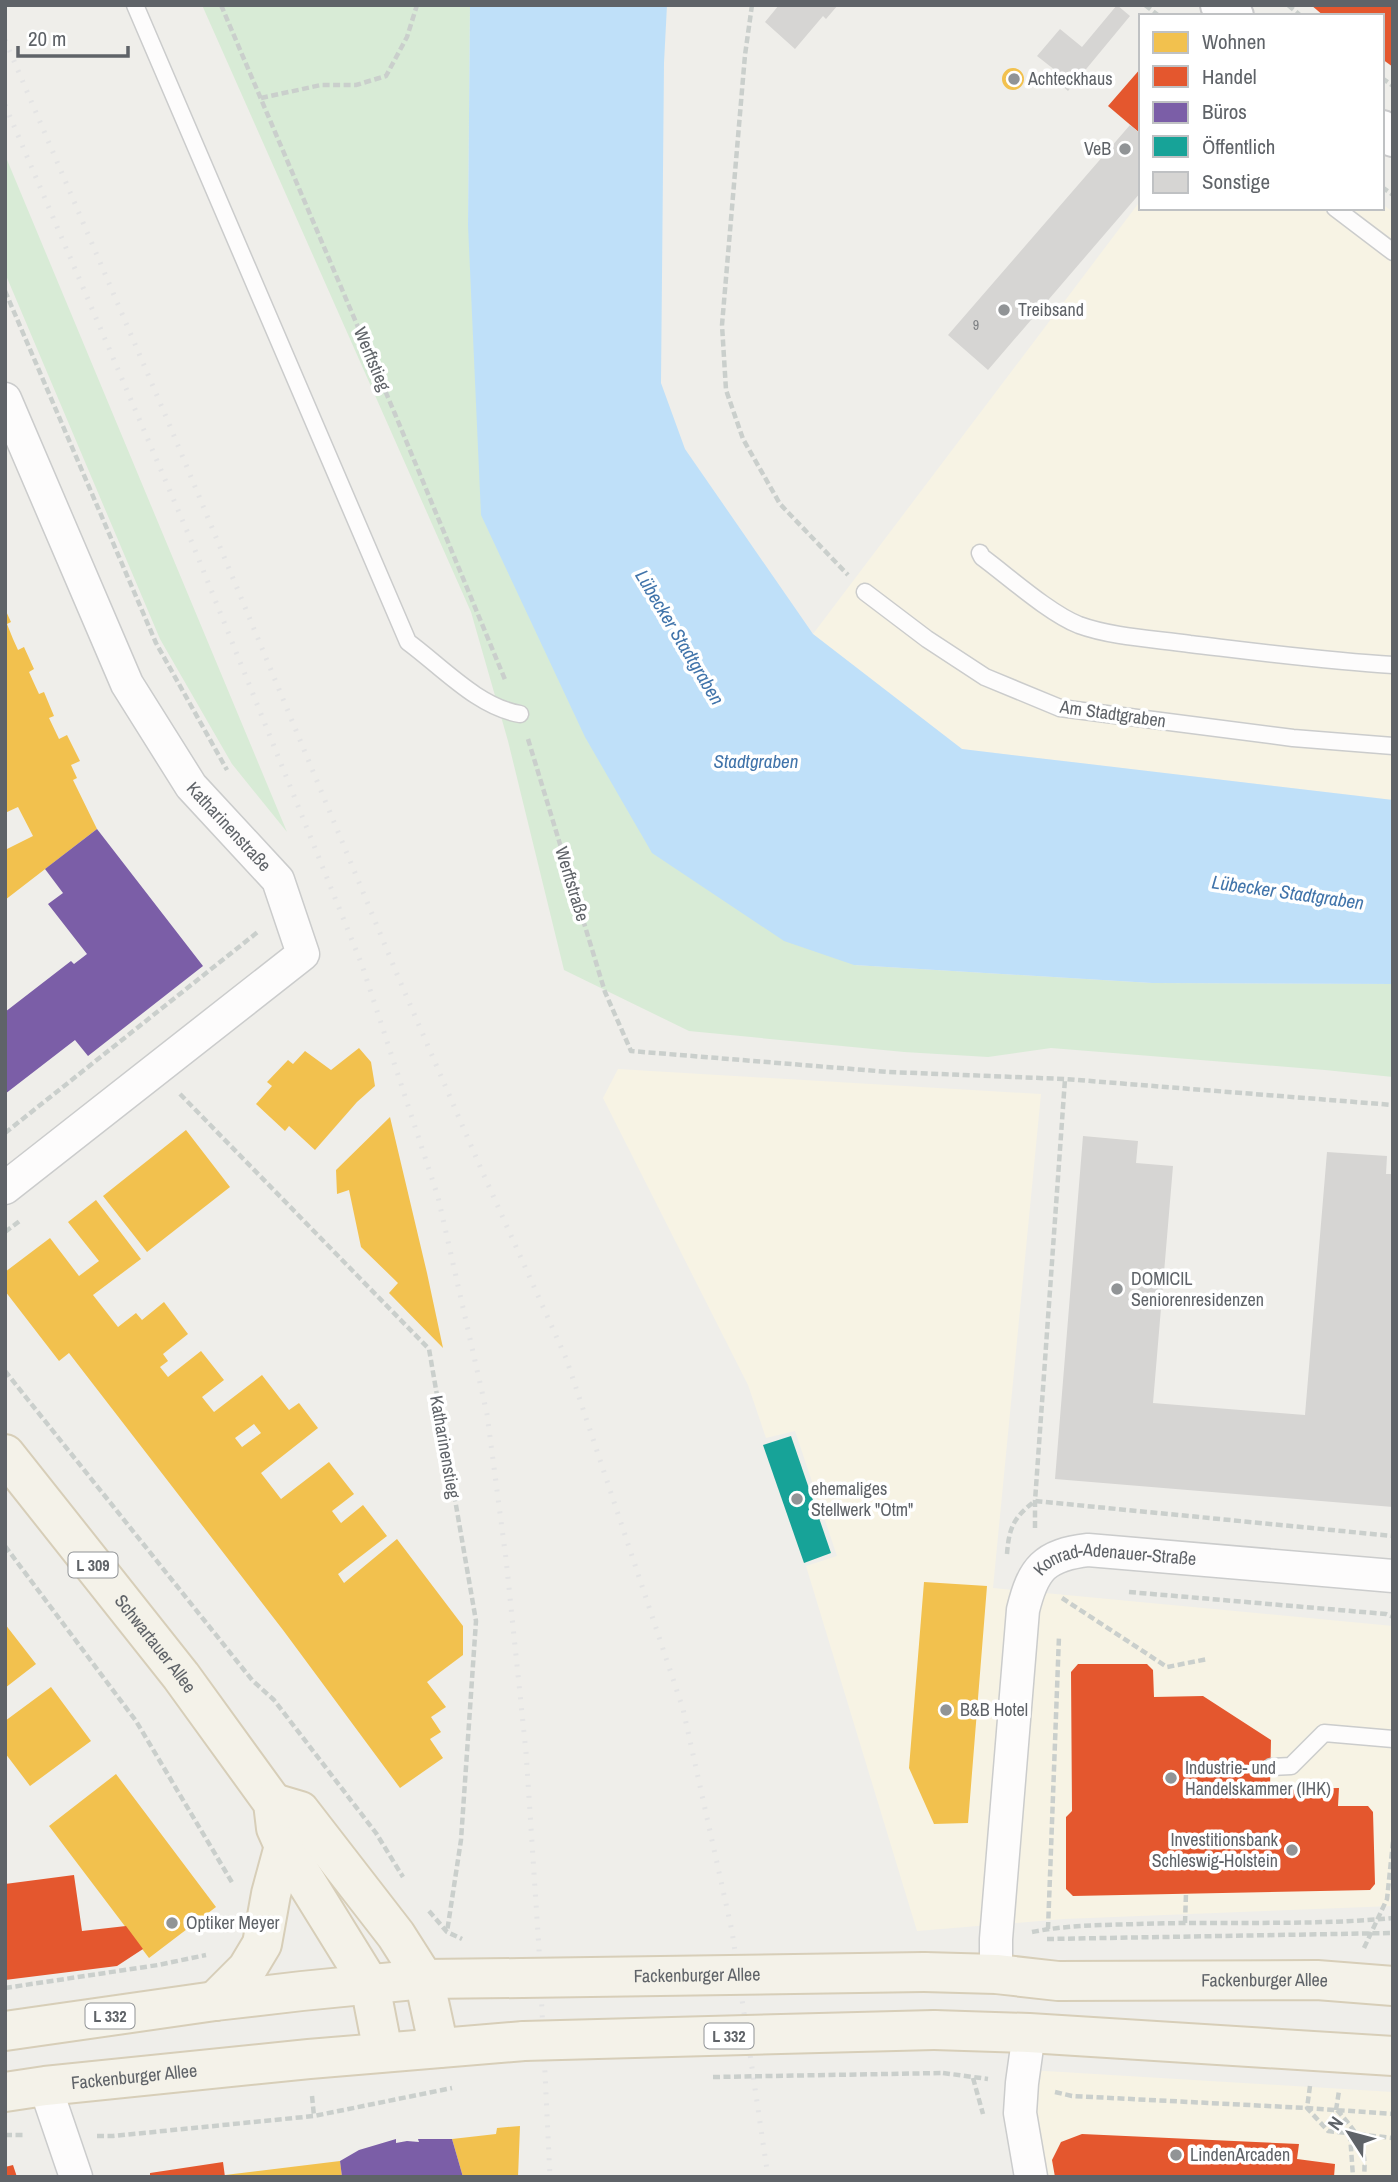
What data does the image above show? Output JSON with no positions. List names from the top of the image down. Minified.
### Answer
{"streets":{"main road":["L 309","Schwartauer Allee","Fackenburger Allee","L 332"],"street":["Katharinenstraße","Konrad-Adenauer-Straße"],"lane":["Am Stadtgraben"],"path":["Werftstieg","Werftstraße","Katharinenstieg"]},"crossings":[["Werftstieg","Werftstraße"],["Katharinenstraße","Katharinenstieg"],["Konrad-Adenauer-Straße","Fackenburger Allee"],["Schwartauer Allee","Fackenburger Allee"]],"water":["Lübecker Stadtgraben","Stadtgraben"],"places":["Achteckhaus","VeB","Treibsand","DOMICIL Seniorenresidenzen","ehemaliges Stellwerk \"Otm\"","B&B Hotel","Industrie- und Handelskammer (IHK)","Investitionsbank Schleswig-Holstein","Optiker Meyer","LindenArcaden"],"house_numbers":["9"],"legend":["Wohnen","Handel","Büros","Öffentlich","Sonstige"],"scale_bar":"20 m","north":"top left"}
